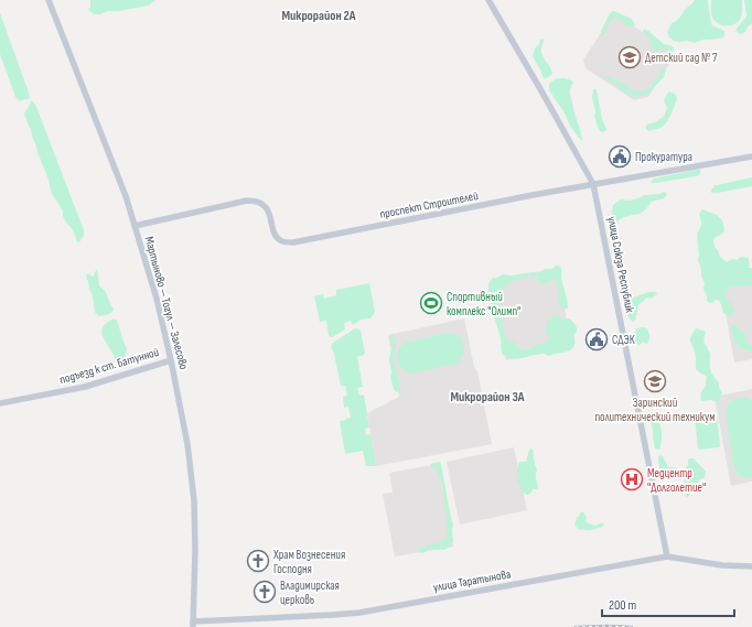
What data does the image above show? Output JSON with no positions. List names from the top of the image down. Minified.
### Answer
{"streets":{"street":["проспект Строителей","улица Союза Республик","Мартыново — Тогул — Залесово","подъезд к ст. Батунной","улица Таратынова"]},"crossings":[["проспект Строителей","улица Союза Республик"],["проспект Строителей","Мартыново — Тогул — Залесово"],["улица Союза Республик","улица Таратынова"],["Мартыново — Тогул — Залесово","подъезд к ст. Батунной"],["Мартыново — Тогул — Залесово","улица Таратынова"]],"districts":["Микрорайон 2А","Микрорайон 3А"],"places":{"school or university":["Детский сад № 7","Заринский политехнический техникум"],"public building":["Прокуратура","СДЭК"],"sports":["Спортивный комплекс \"Олимп\""],"hospital":["Медцентр \"Долголетие\""],"church":["Храм Вознесения Господня","Владимирская церковь"]},"scale_bar":"200 m"}
